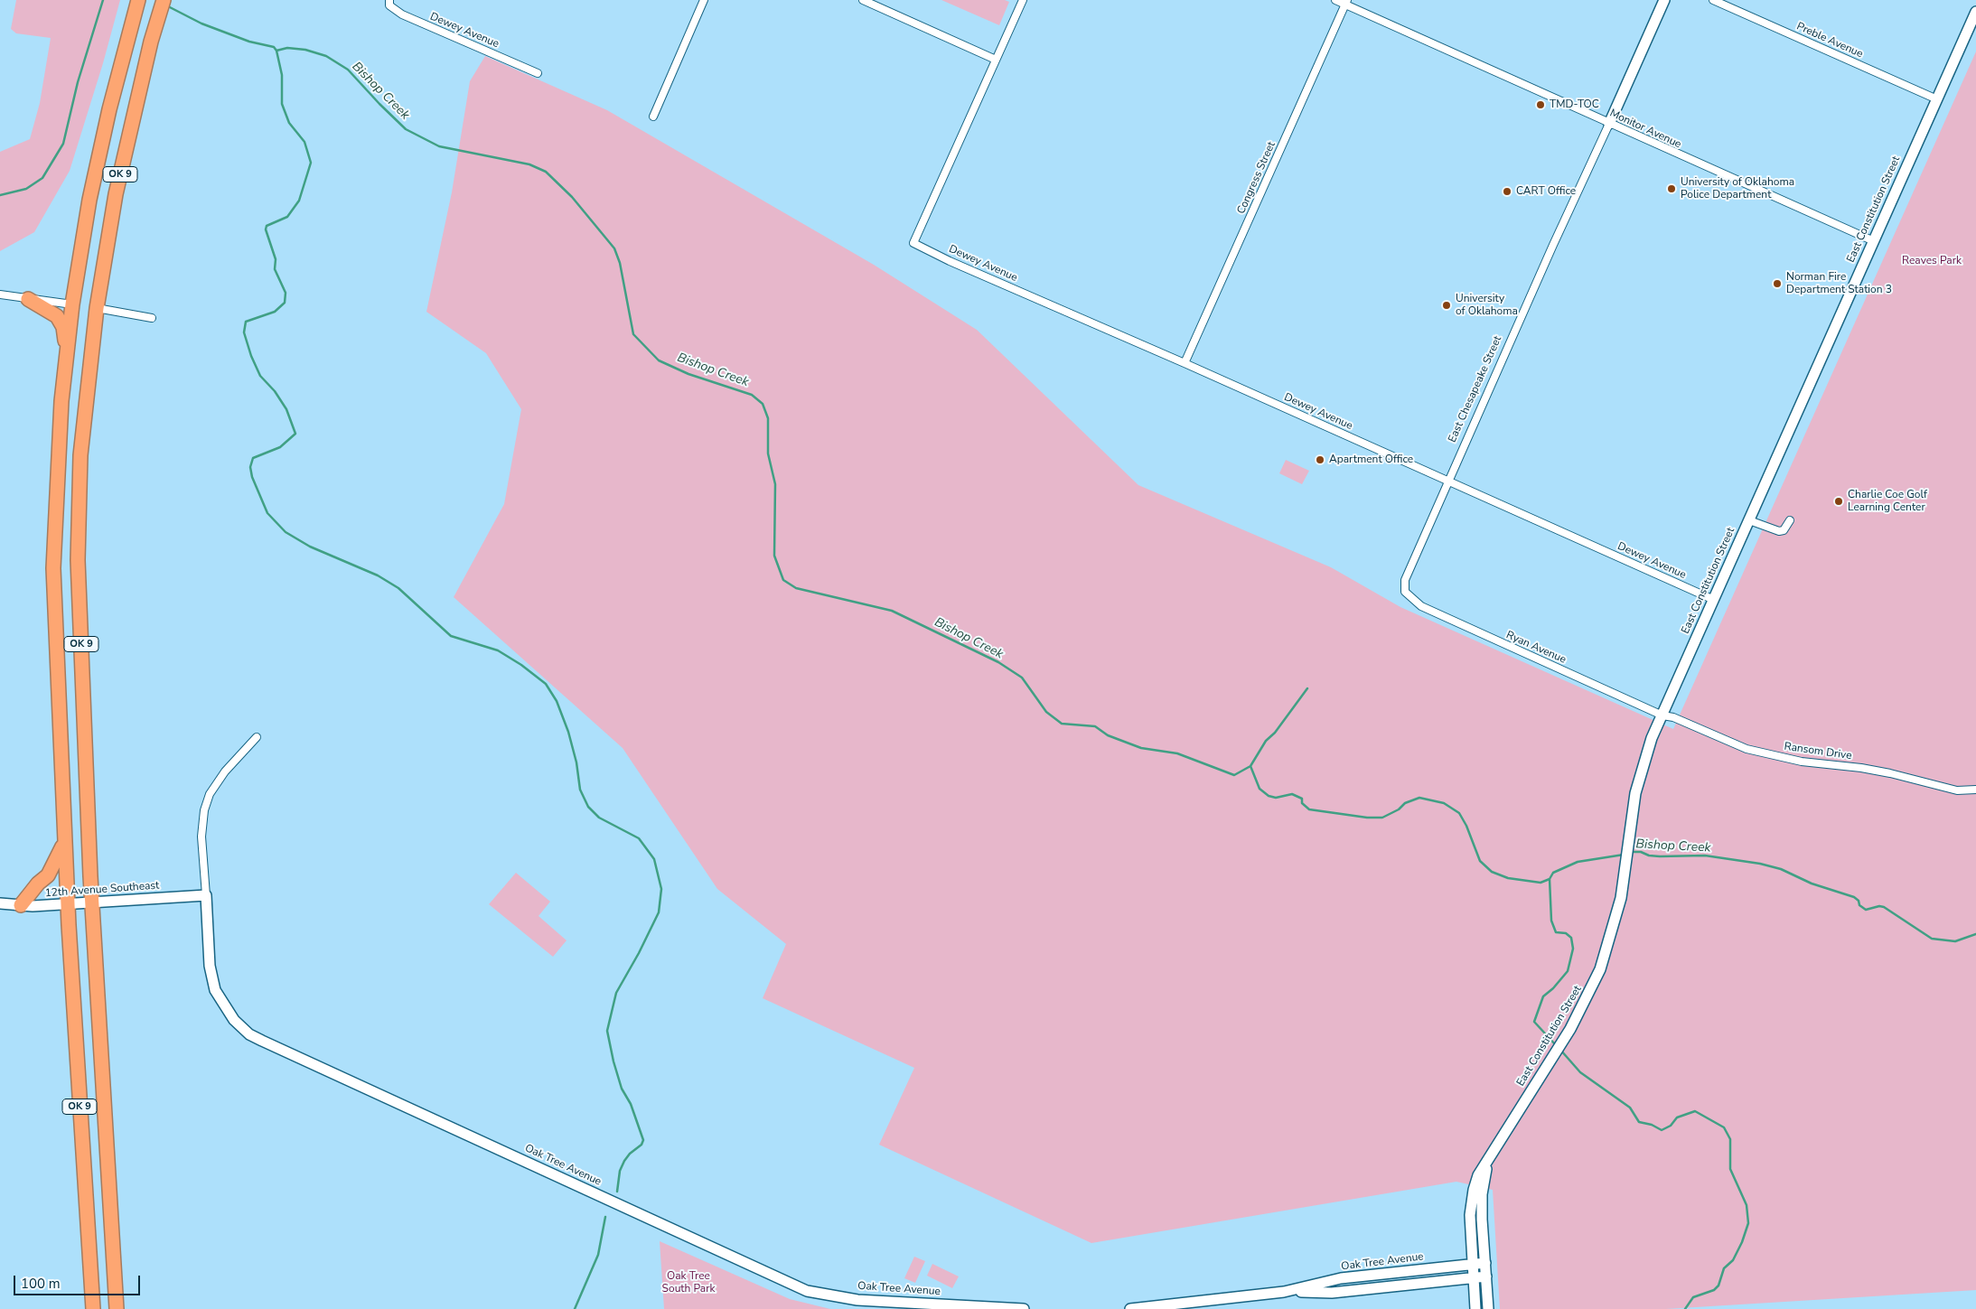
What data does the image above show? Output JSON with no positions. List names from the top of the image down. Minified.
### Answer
{"streets":{"highway":["OK 9"],"street":["Dewey Avenue","Preble Avenue","Monitor Avenue","Congress Street","East Constitution Street","East Chesapeake Street","Ryan Avenue","Ransom Drive","12th Avenue Southeast","Oak Tree Avenue"]},"crossings":[["Dewey Avenue","Congress Street"],["Dewey Avenue","East Constitution Street"],["Dewey Avenue","East Chesapeake Street"],["Preble Avenue","East Constitution Street"],["Monitor Avenue","Congress Street"],["Monitor Avenue","East Constitution Street"],["Monitor Avenue","East Chesapeake Street"],["OK 9","12th Avenue Southeast"],["East Constitution Street","Ryan Avenue"],["East Constitution Street","Ransom Drive"],["East Constitution Street","Oak Tree Avenue"],["East Chesapeake Street","Ryan Avenue"],["Ryan Avenue","Ransom Drive"],["12th Avenue Southeast","Oak Tree Avenue"]],"water":["Bishop Creek"],"parks":["Reaves Park","Oak Tree South Park"],"places":["TMD-TOC","University of Oklahoma Police Department","CART Office","Norman Fire Department Station 3","University of Oklahoma","Apartment Office","Charlie Coe Golf Learning Center"],"scale_bar":"100 m"}
